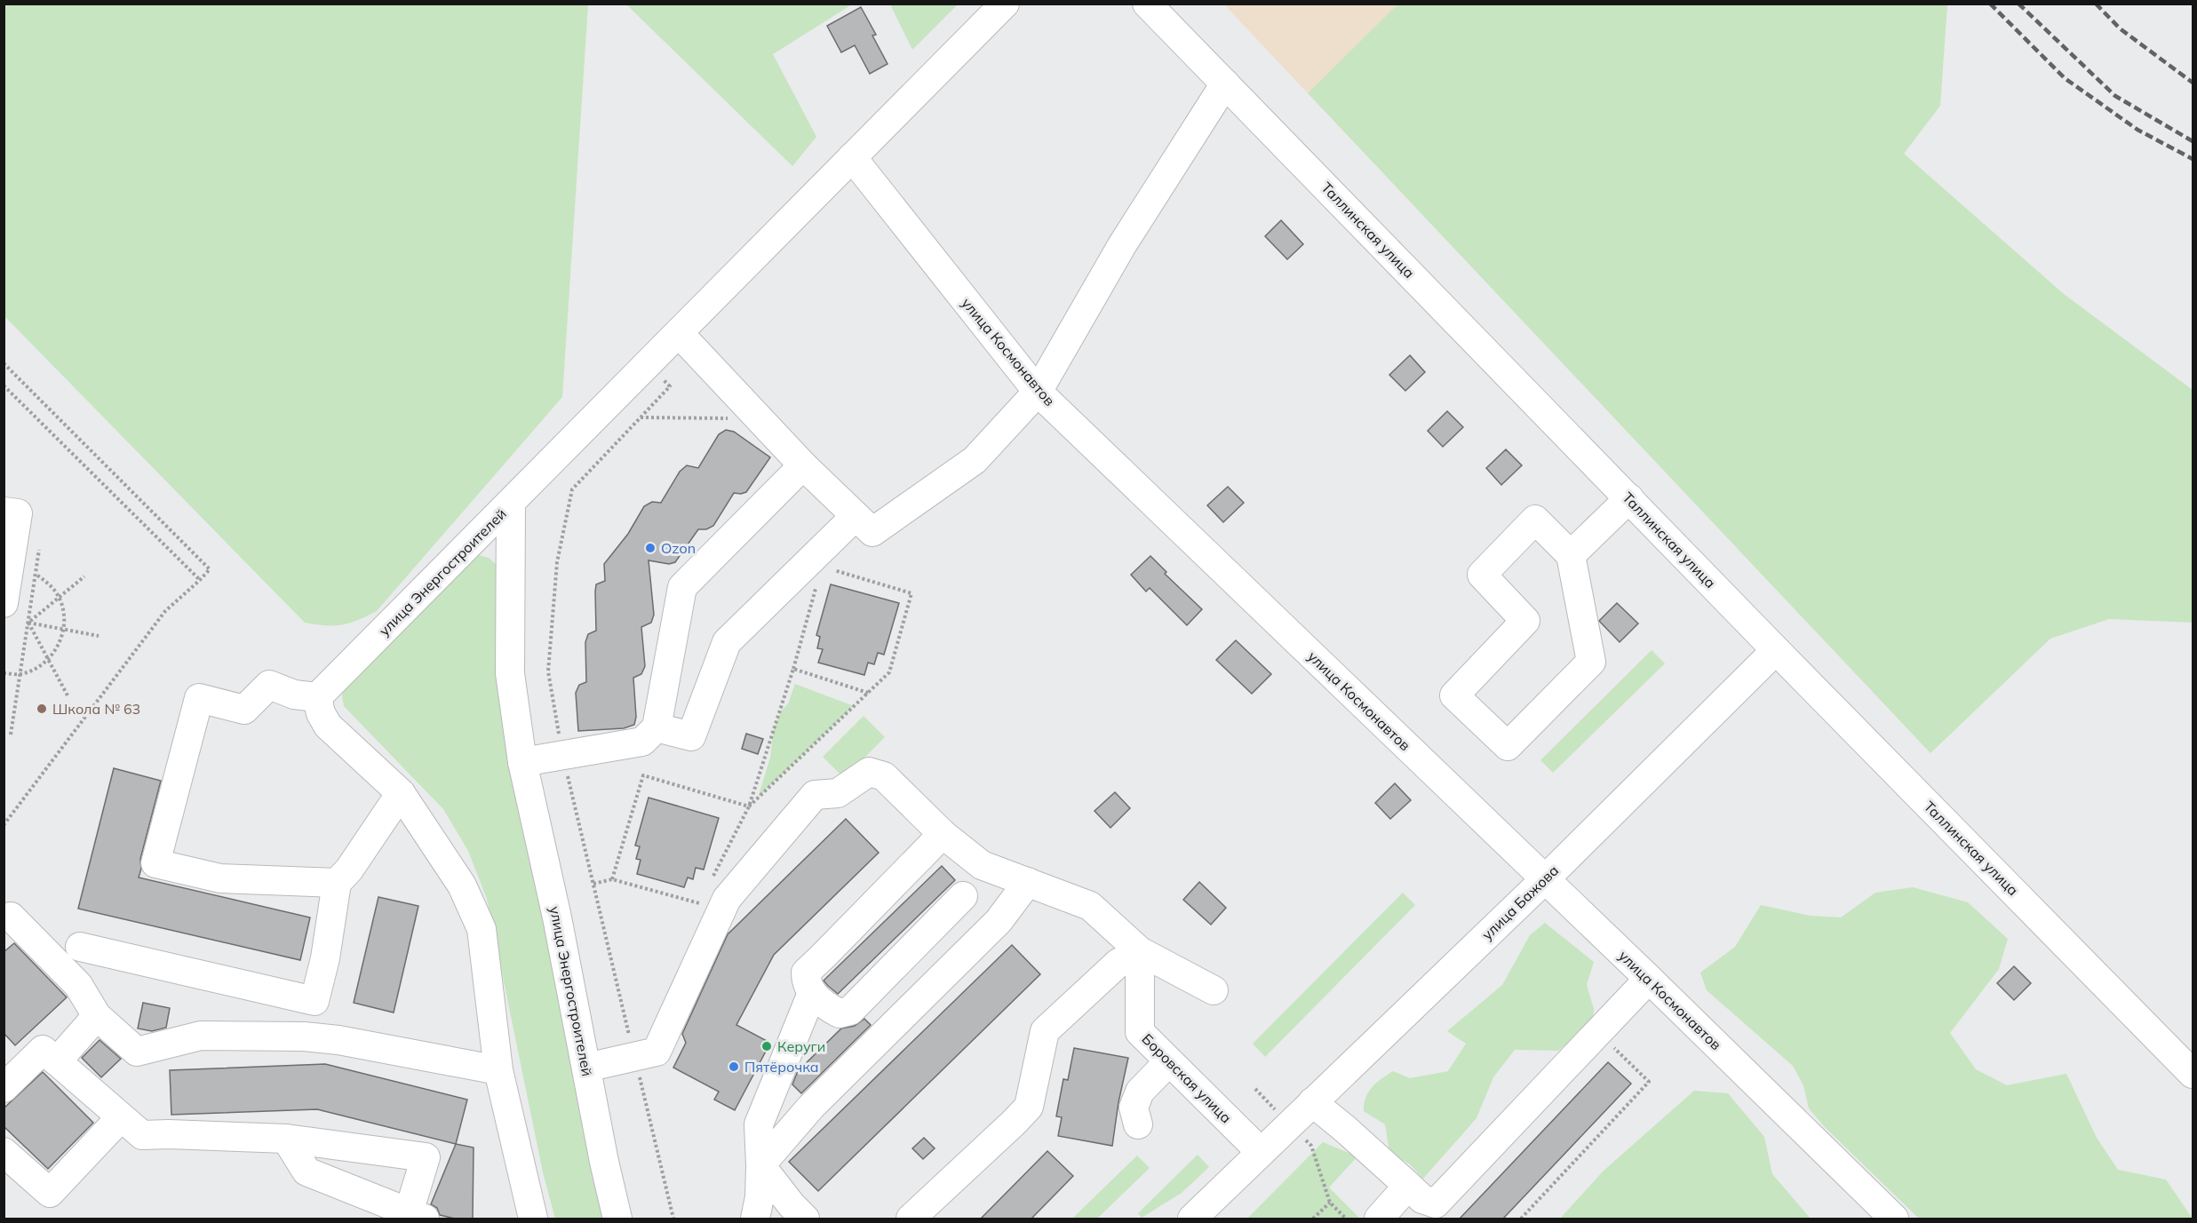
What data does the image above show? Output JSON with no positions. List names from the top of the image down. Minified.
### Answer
{"streets":{"street":["Таллинская улица","улица Космонавтов","улица Энергостроителей","улица Бажова","Боровская улица"]},"crossings":[["Таллинская улица","улица Бажова"],["улица Космонавтов","улица Бажова"],["улица Бажова","Боровская улица"]],"places":["Ozon","Школа № 63","Керуги","Пятёрочка"]}
